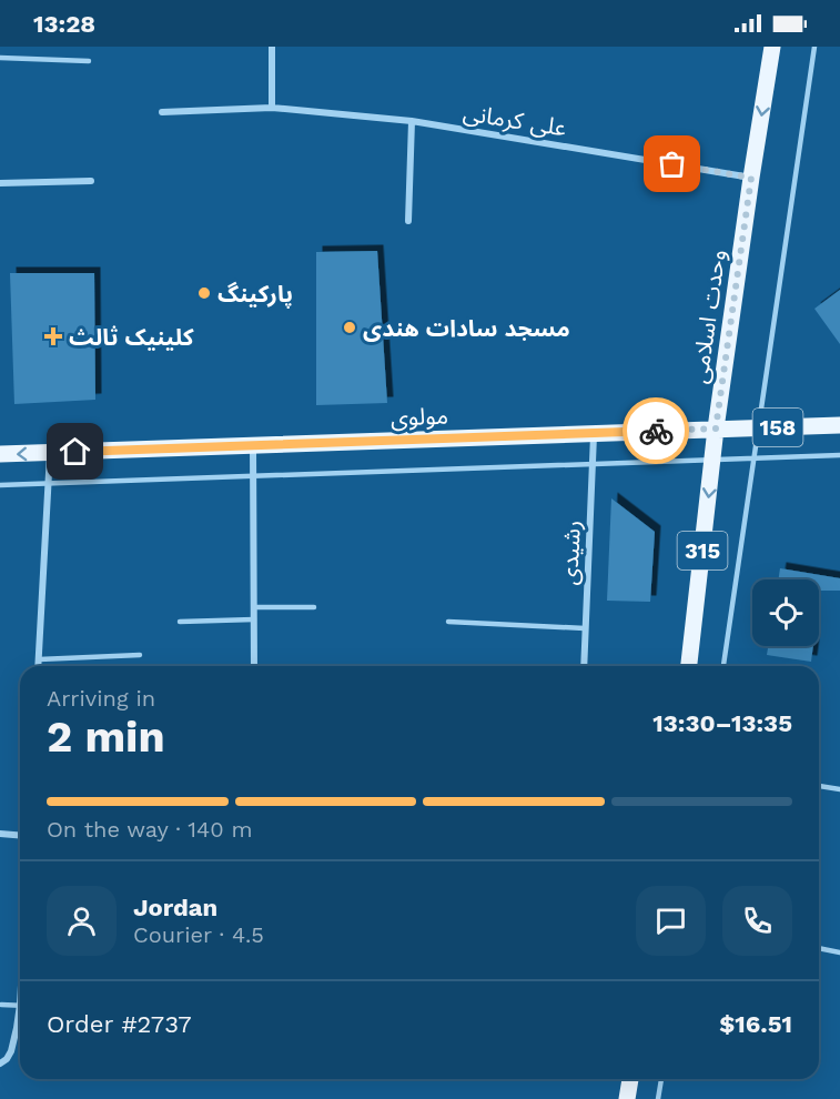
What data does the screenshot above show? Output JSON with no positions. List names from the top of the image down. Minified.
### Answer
{"streets":{"main road":["وحدت اسلامی","مولوی","158","315"],"street":["علی کرمانی","رشیدی"]},"crossings":[["علی کرمانی","وحدت اسلامی"],["وحدت اسلامی","مولوی"],["مولوی","رشیدی"]],"one_way":["وحدت اسلامی"],"places":{"other":["پارکینگ","مسجد سادات هندی"],"health":["کلینیک ثالث"]},"page":{"status":"13:28","heading":["2 min","Arriving in","13:30–13:35"],"panel":["Jordan","Courier · 4.5","Order #2737","$16.51"],"bar":"On the way · 140 m"}}
